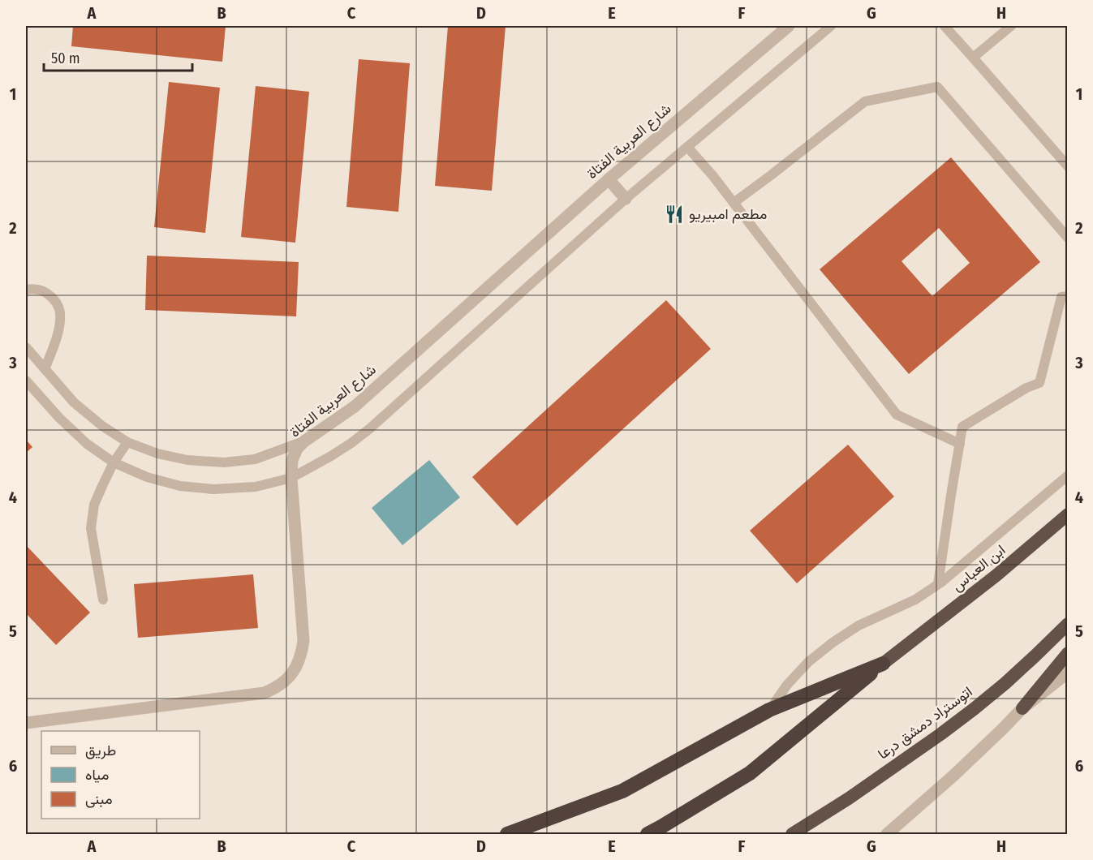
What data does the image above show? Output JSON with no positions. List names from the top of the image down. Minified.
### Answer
{"streets":{"highway":["ابن العباس","اتوستراد دمشق درعا"],"street":["شارع العربية الفتاة"]},"places":{"restaurant":["مطعم امبيريو"]},"legend":["طريق","مياه","مبنى"],"scale_bar":"50 m","grid":{"columns":["A","B","C","D","E","F","G","H"],"rows":["1","2","3","4","5","6"]}}
